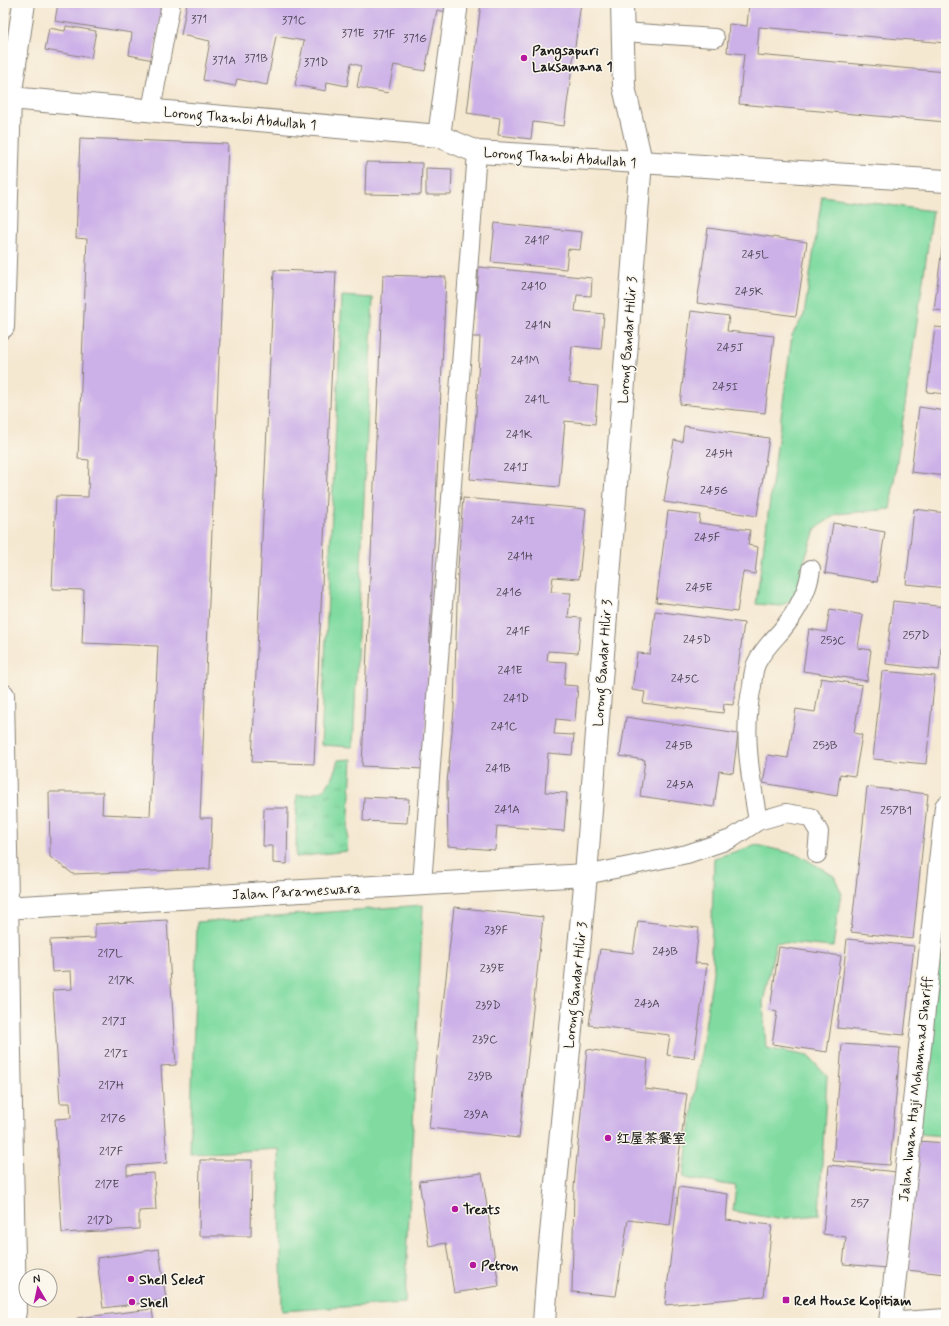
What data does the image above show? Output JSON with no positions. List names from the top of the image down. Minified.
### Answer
{"streets":{"street":["Lorong Thambi Abdullah 1","Lorong Bandar Hilir 3","Jalan Parameswara","Jalan Imam Haji Mohammad Shariff"]},"crossings":[["Lorong Thambi Abdullah 1","Lorong Bandar Hilir 3"],["Lorong Bandar Hilir 3","Jalan Parameswara"]],"places":{"other":["Pangsapuri Laksamana 1","红屋茶餐室","Treats","Petron","Shell Select","Shell"],"transit":["Red House Kopitiam"]},"house_numbers":["371","371C","371E","371F","371G","371B","371A","371D","241P","245L","241O","245K","241N","245J","241M","245I","241L","241K","245H","241J","245G","241I","245F","241H","245E","241G","241F","257D","245D","253C","241E","245C","241D","241C","245B","253B","241B","245A","241A","257B1","239F","243B","217L","239E","217K","243A","239D","217J","239C","217I","239B","217H","239A","217G","217F","217E","257","217D"],"north":"top"}
